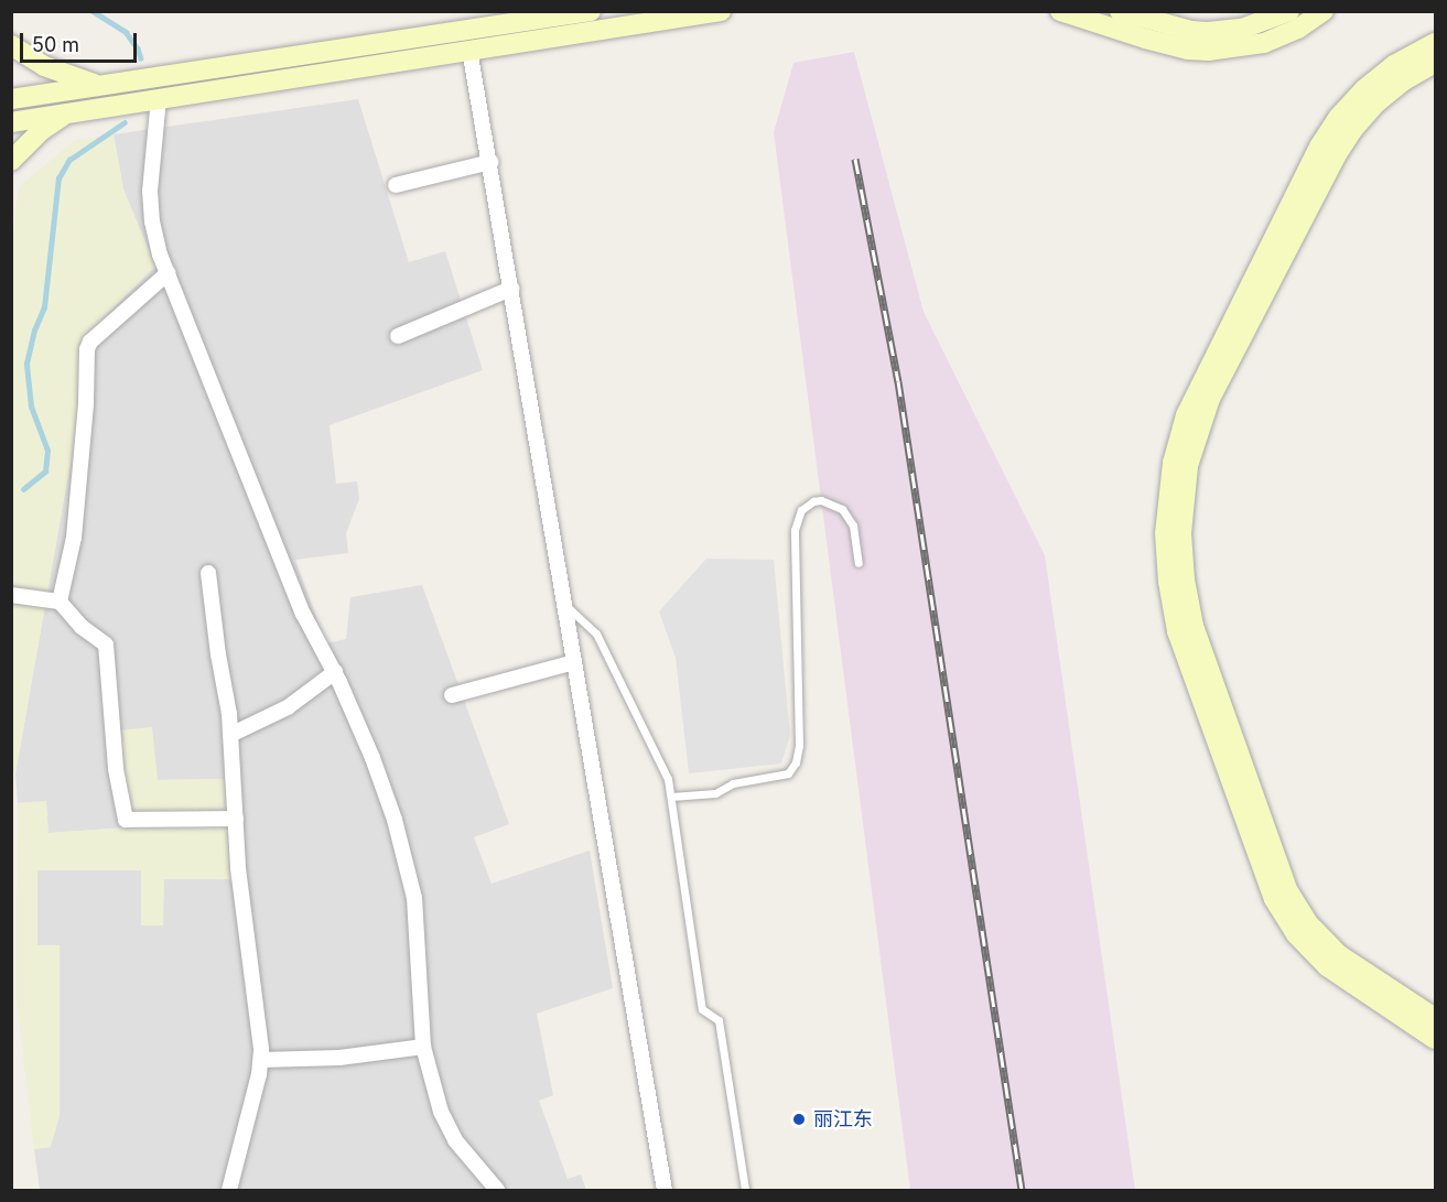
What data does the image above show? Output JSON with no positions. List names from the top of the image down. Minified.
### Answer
{"places":["丽江东"],"scale_bar":"50 m"}
